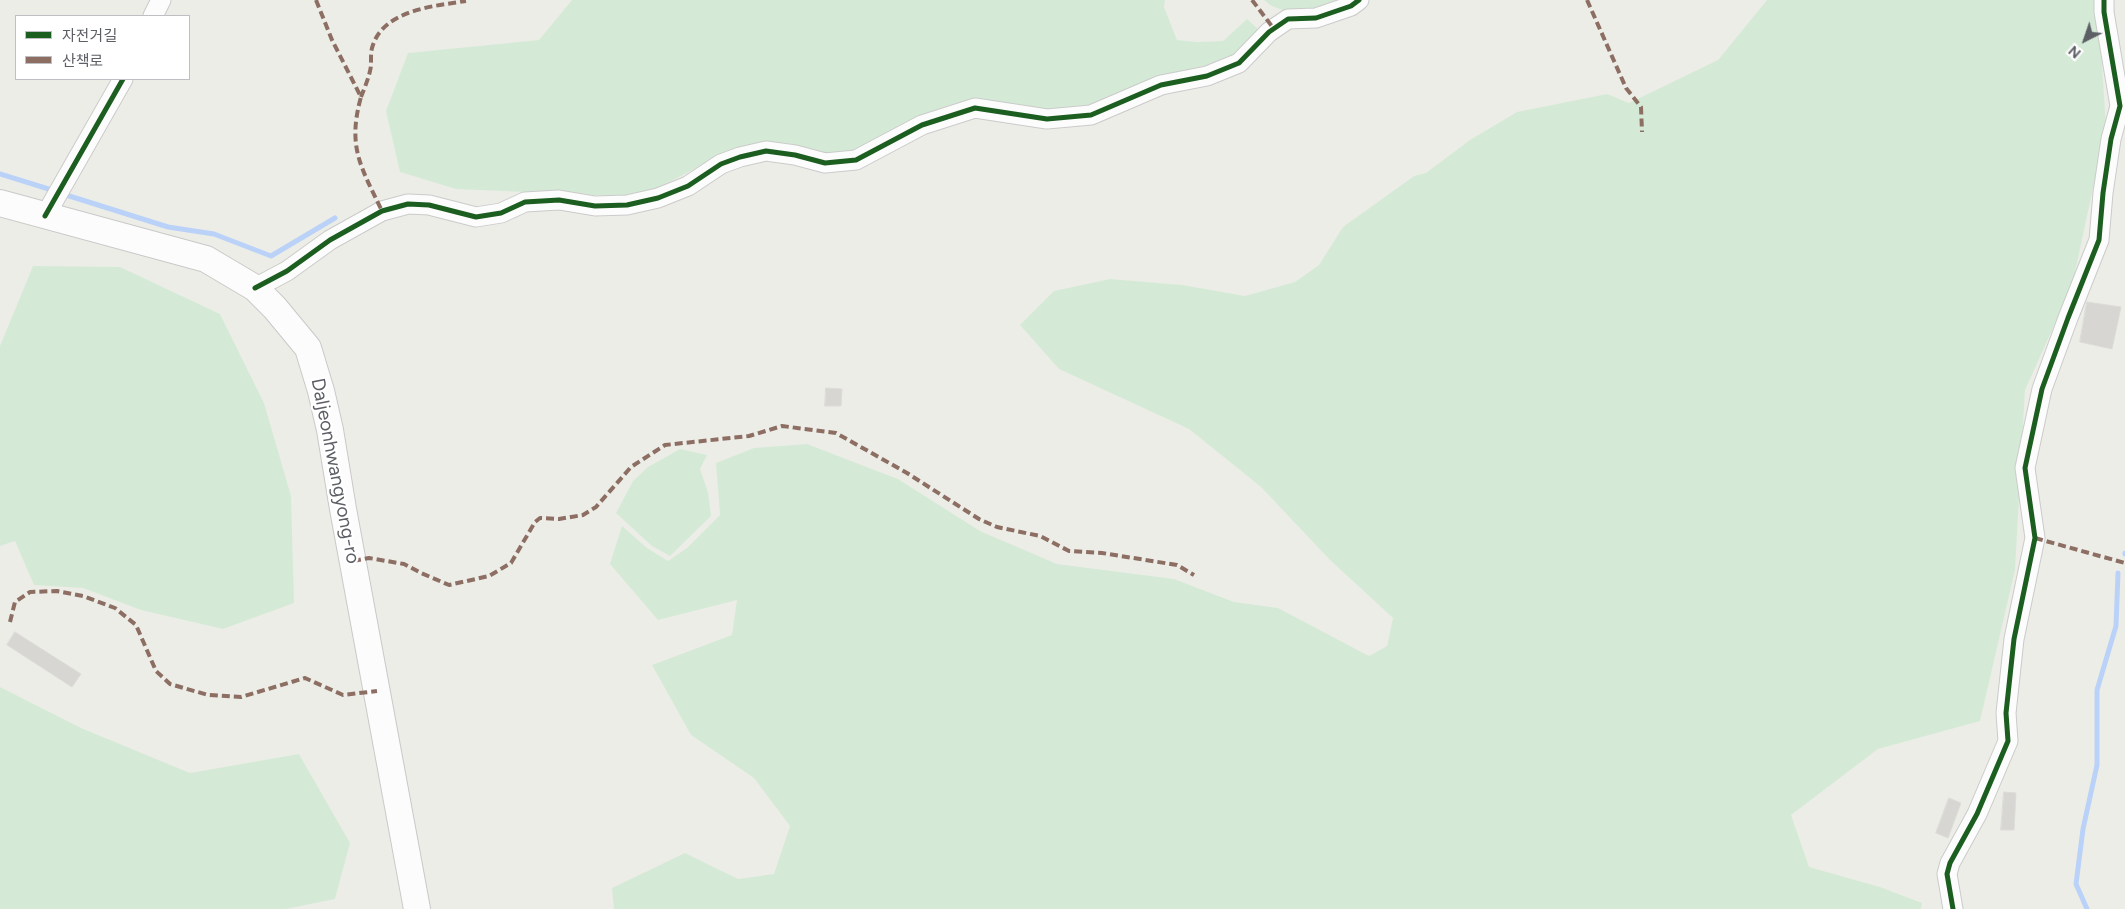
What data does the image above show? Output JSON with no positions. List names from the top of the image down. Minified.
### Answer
{"streets":{"main road":["Daljeonhwangyong-ro"]},"legend":["자전거길","산책로"],"north":"bottom left"}
